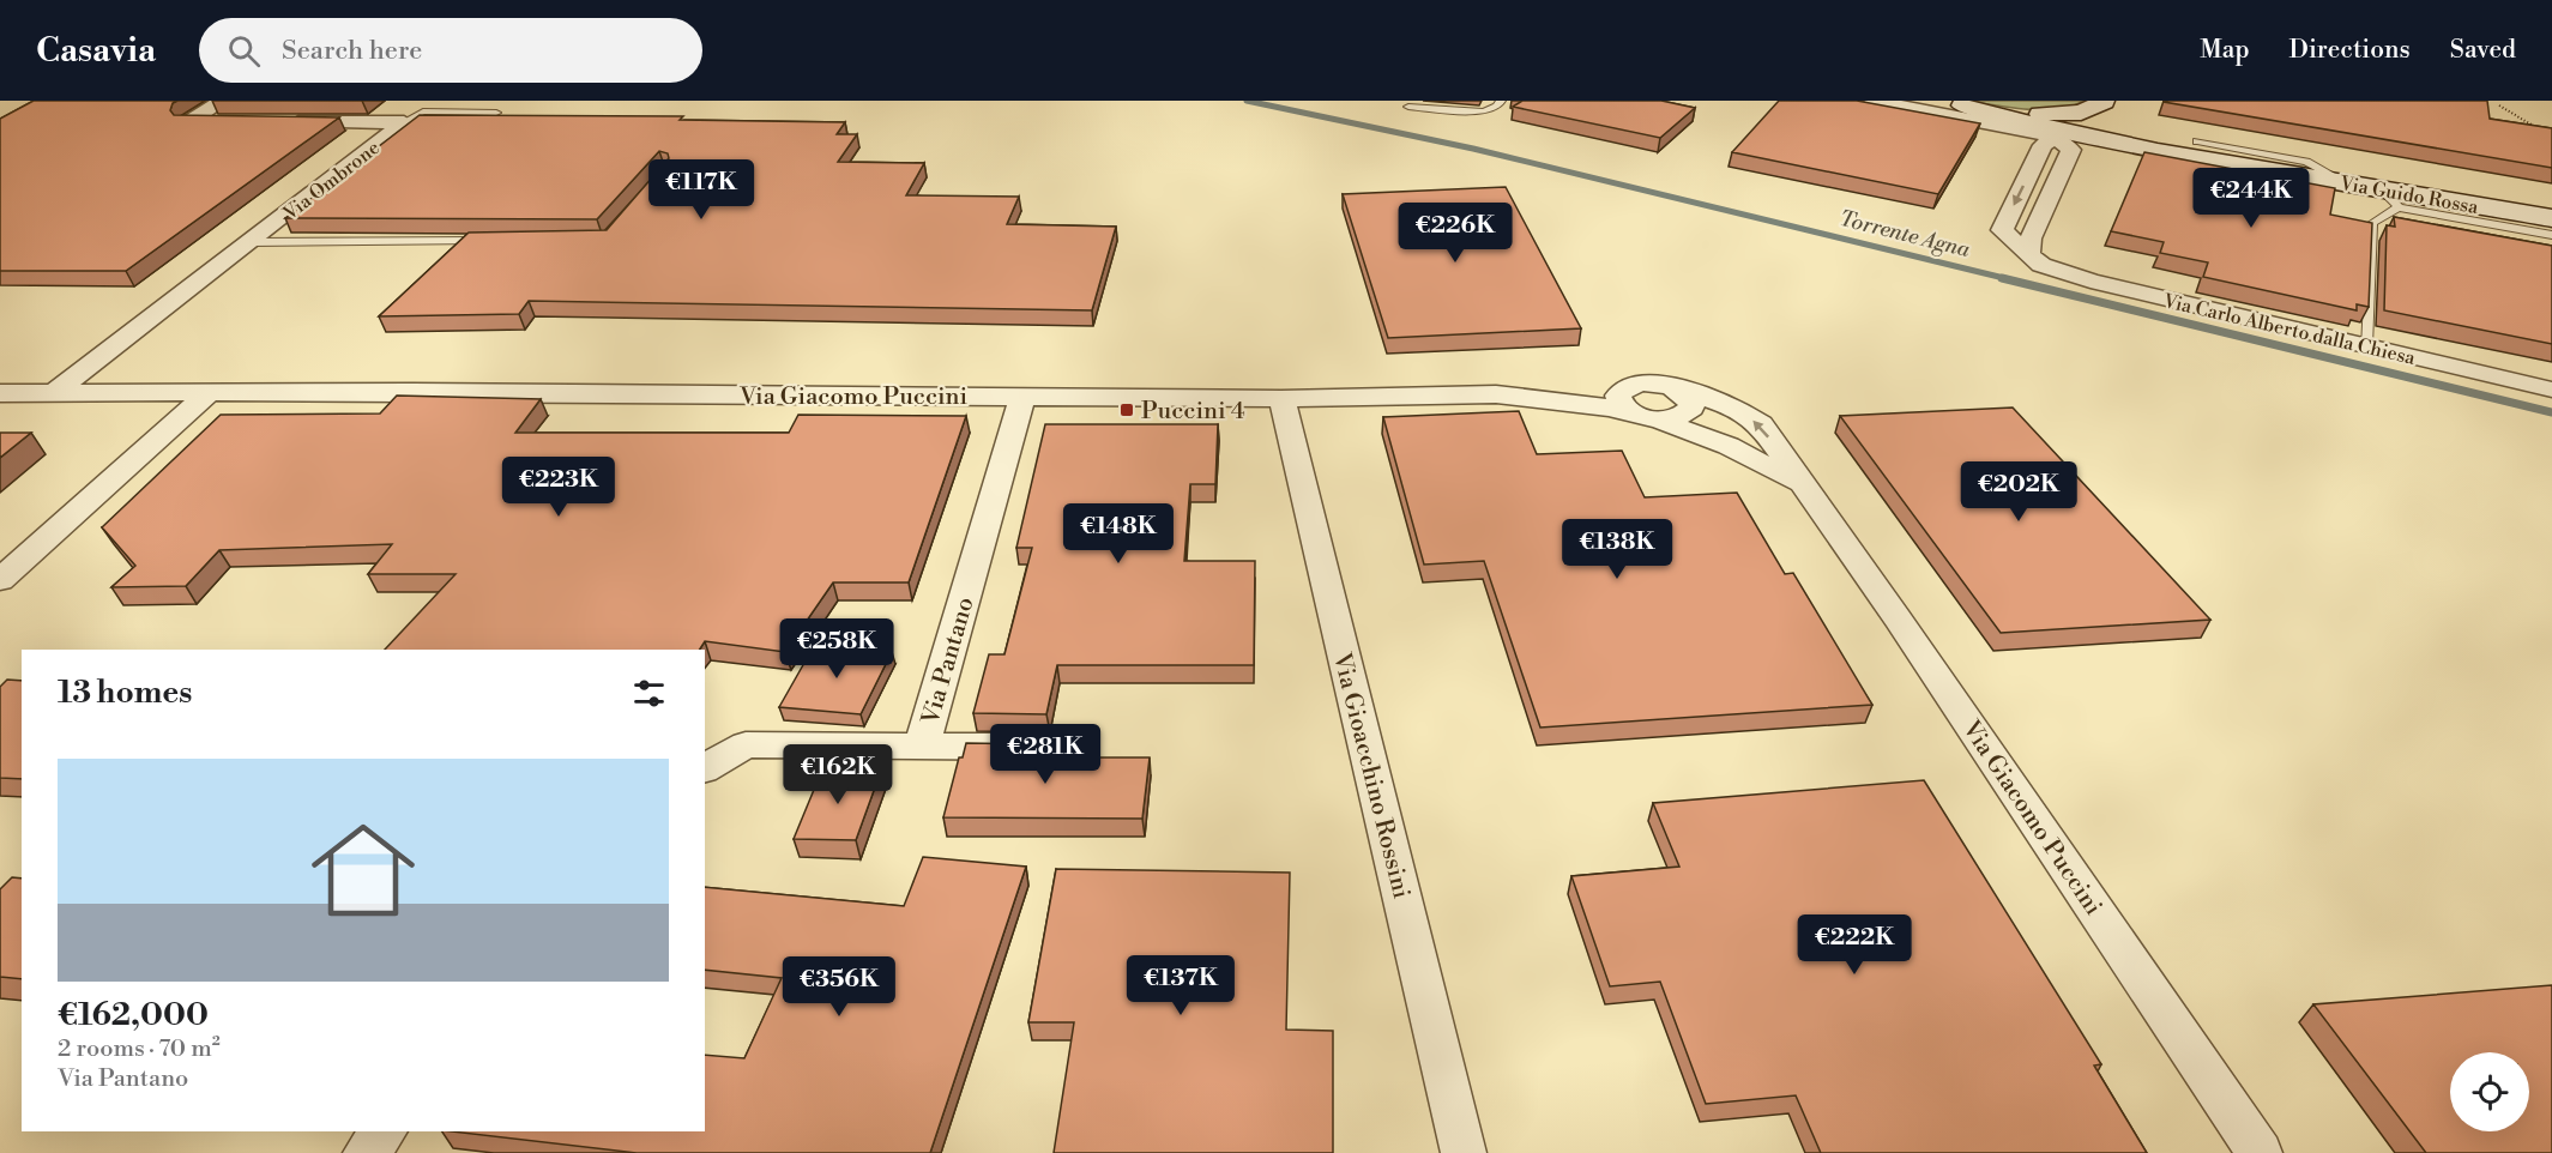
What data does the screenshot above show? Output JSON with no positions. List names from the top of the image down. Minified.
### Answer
{"streets":{"main road":["Via Guido Rossa"],"street":["Via Ombrone","Via Carlo Alberto dalla Chiesa","Via Giacomo Puccini","Via Pantano","Via Gioacchino Rossini"]},"crossings":[["Via Ombrone","Via Giacomo Puccini"],["Via Giacomo Puccini","Via Pantano"],["Via Giacomo Puccini","Via Gioacchino Rossini"]],"water":["Torrente Agna"],"places":{"transit":["Puccini 4"]},"page":{"header":"Casavia","search":"Search here","nav":["Map","Directions","Saved"],"price":["€117K","€244K","€226K","€223K","€202K","€148K","€138K","€258K","€281K","€162K","€222K","€137K","€356K"],"heading":"13 homes","list":[{"name":"€162,000","note":"2 rooms · 70 m² · Via Pantano"}]}}
